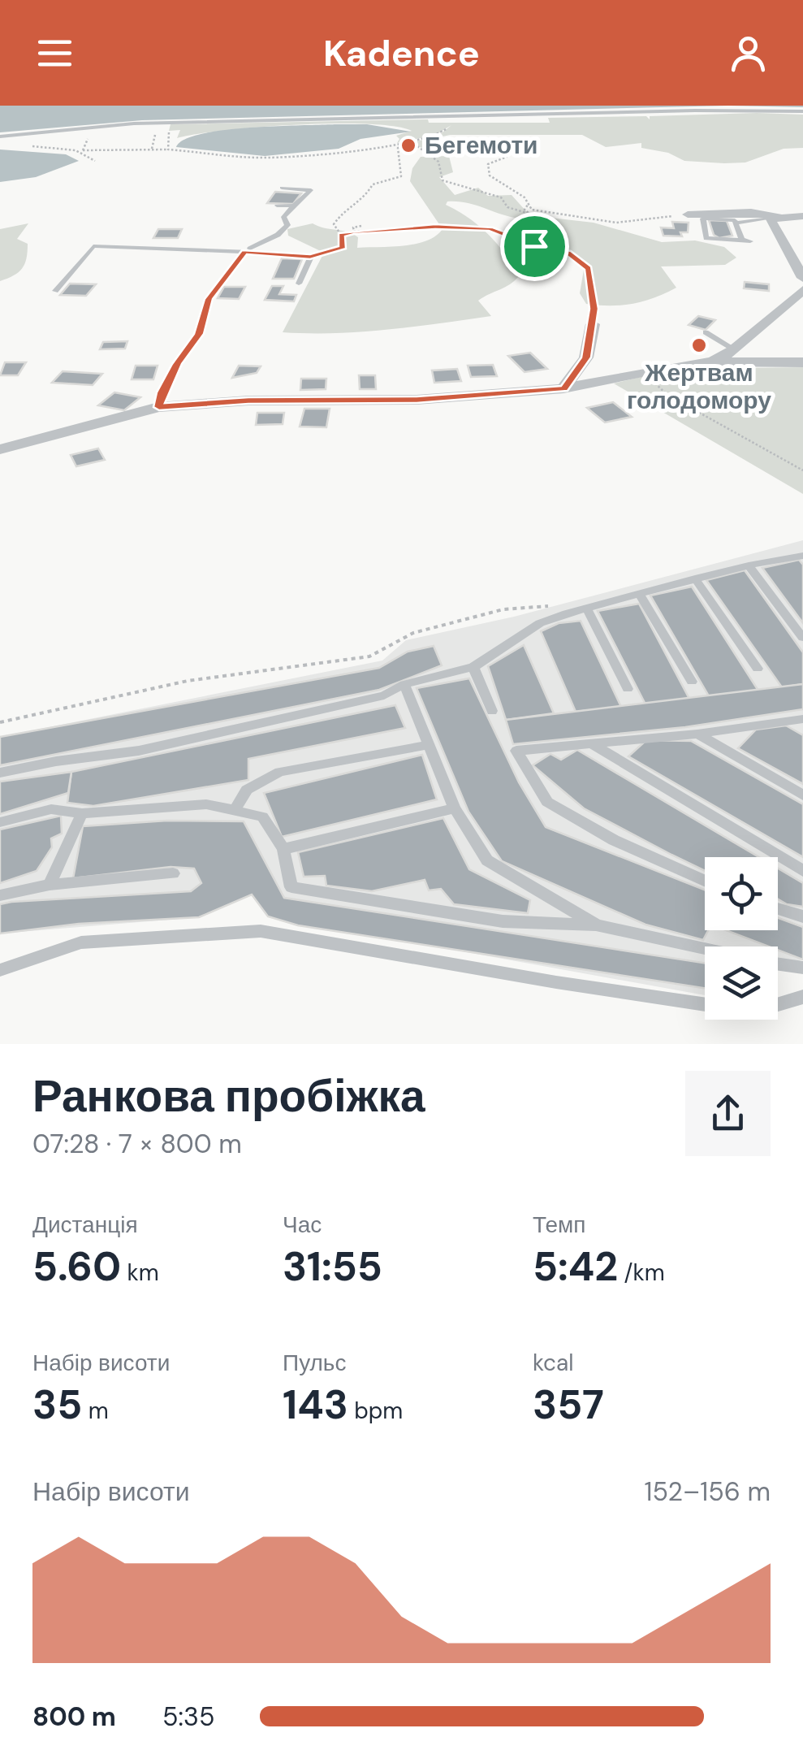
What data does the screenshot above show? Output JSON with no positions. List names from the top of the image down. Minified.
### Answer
{"places":["Бегемоти","Жертвам голодомору"],"page":{"header":"Kadence","heading":["Ранкова пробіжка","07:28 · 7 × 800 m"],"stats":[["Дистанція","5.60 km"],["Час","31:55"],["Темп","5:42 /km"],["Набір висоти","35 m"],["Пульс","143 bpm"],["kcal","357"]],"chart":["Набір висоти","152–156 m"],"list":[{"name":"800 m","note":"5:35"}]}}
